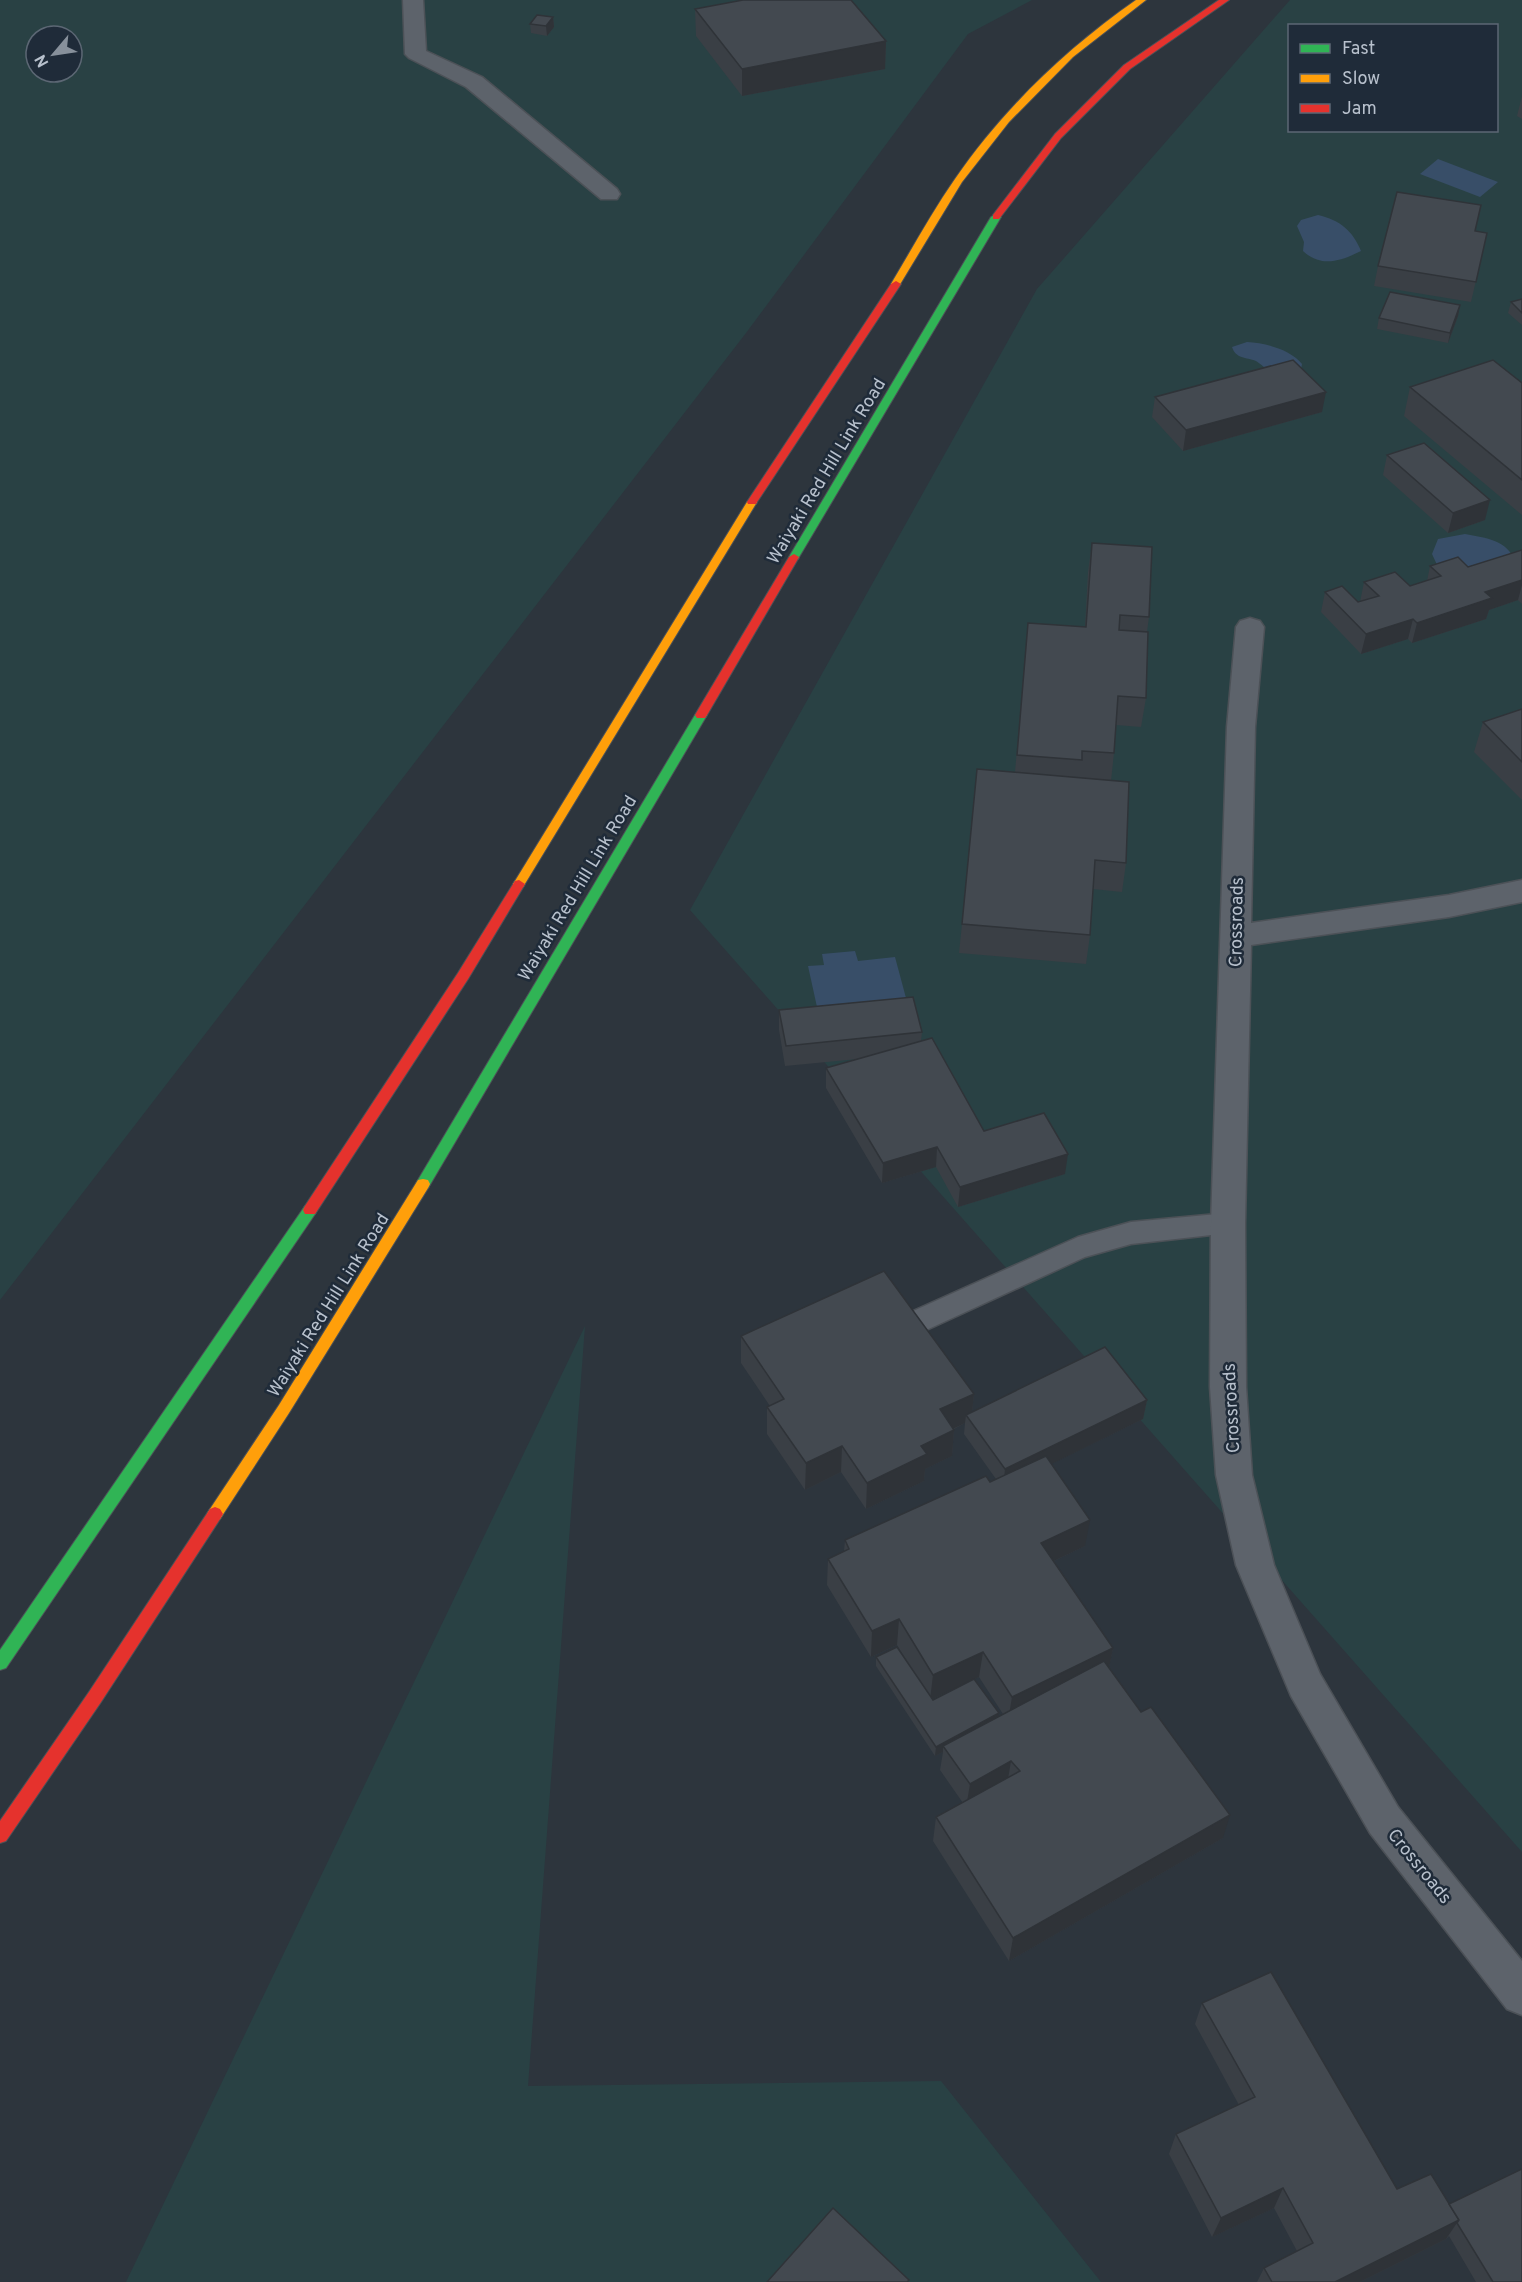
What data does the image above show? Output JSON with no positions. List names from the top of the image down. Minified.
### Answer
{"streets":{"main road":["Waiyaki Red Hill Link Road"],"street":["Crossroads"]},"legend":["Fast","Slow","Jam"],"north":"bottom left"}
